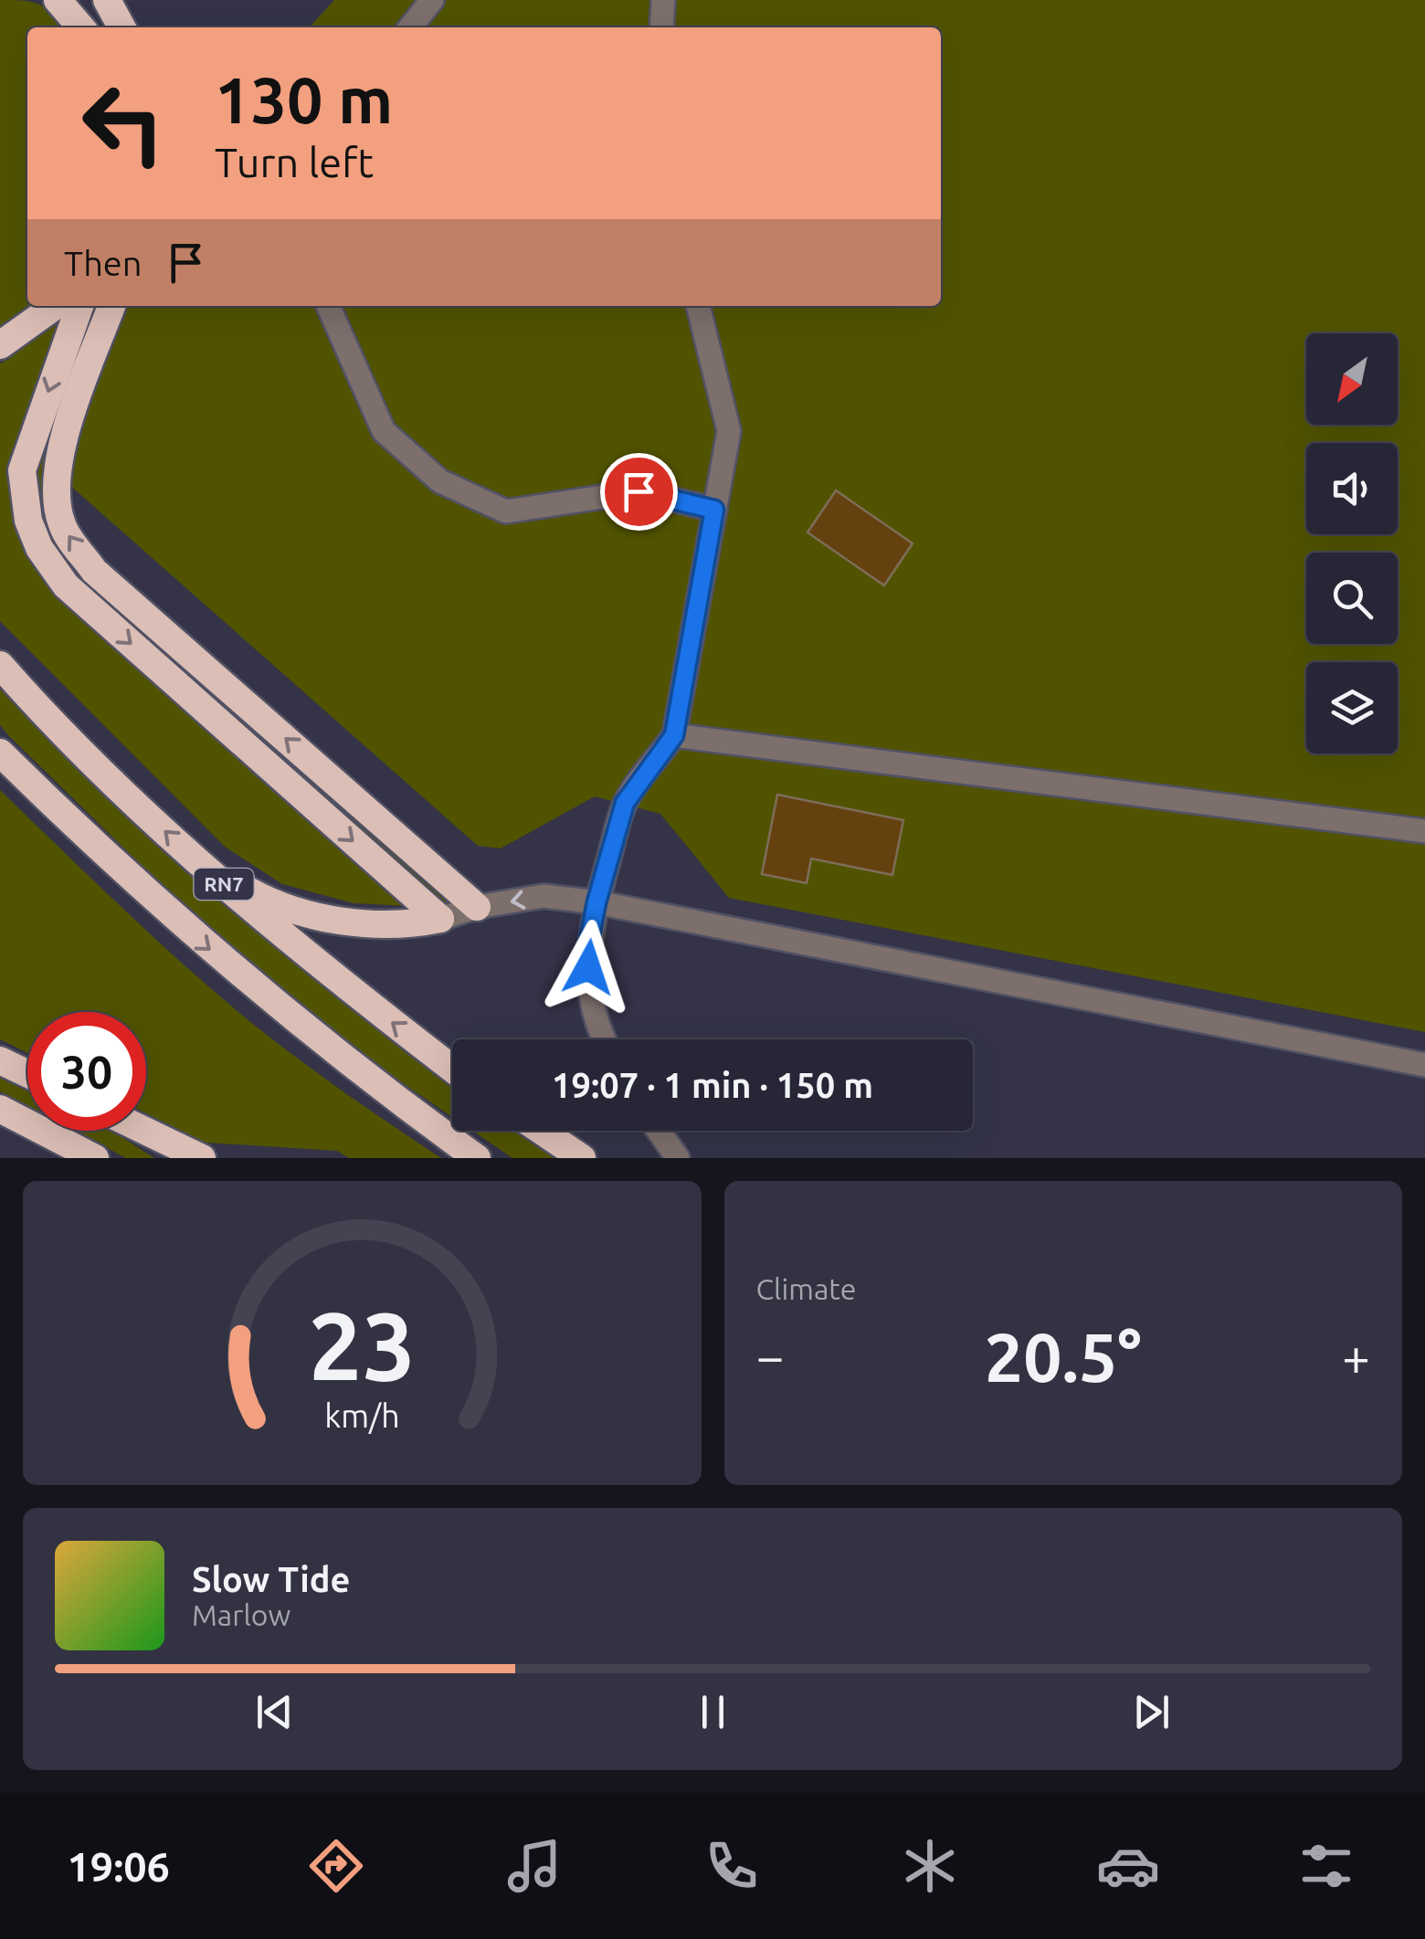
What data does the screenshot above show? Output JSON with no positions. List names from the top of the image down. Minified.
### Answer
{"streets":{"highway":["RN7"]},"north":"bottom left","page":{"turn":["130 m","Turn left"],"then":"Then","limit":"30","trip":"19:07 · 1 min · 150 m","tile":"Climate","heat":["−","20.5°","+"],"song":["Slow Tide","Marlow"],"tabs":"19:06","gauge":["23","km/h"]}}
